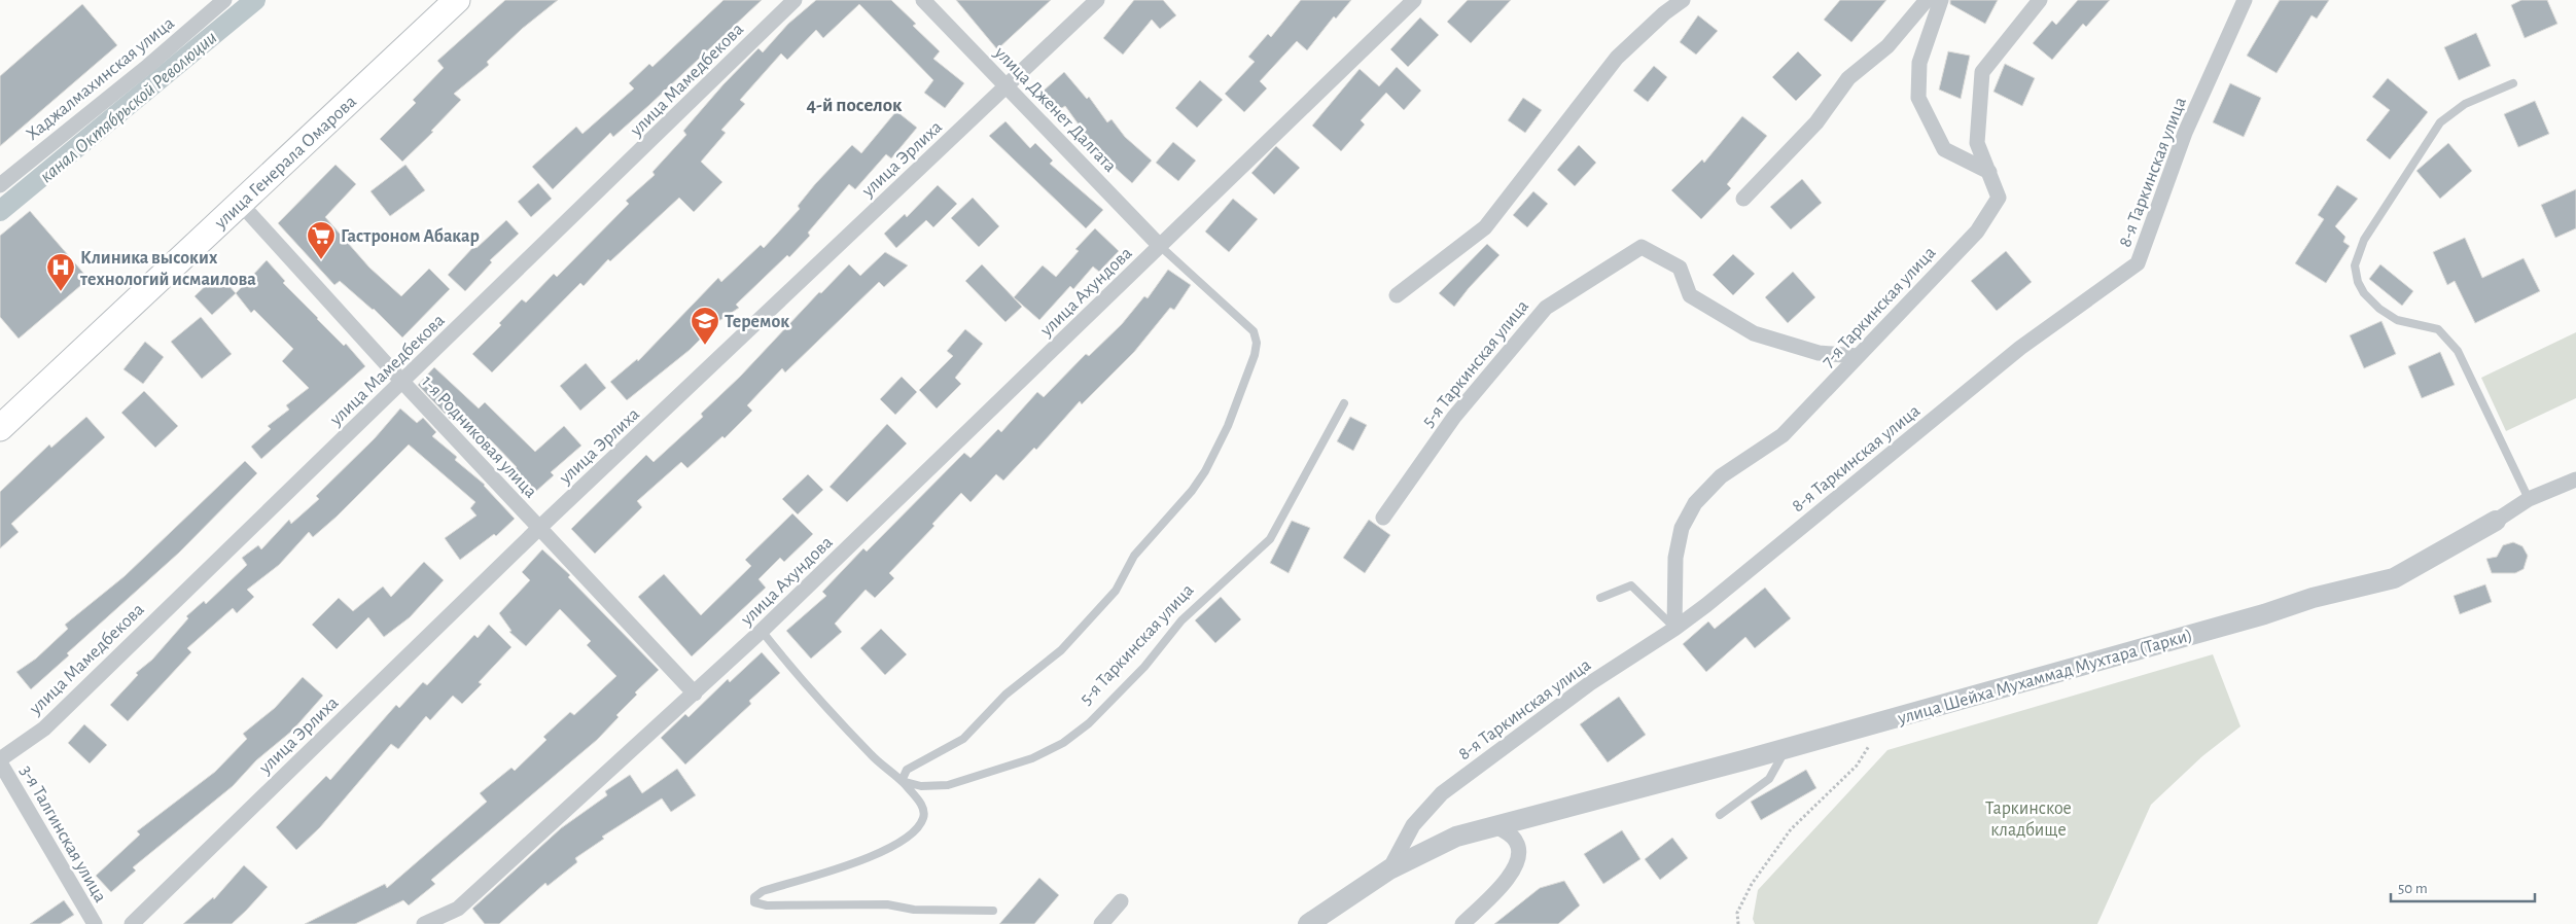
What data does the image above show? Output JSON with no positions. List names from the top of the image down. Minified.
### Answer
{"streets":{"main road":["улица Генерала Омарова"],"street":["Хаджалмахинская улица","улица Мамедбекова","улица Дженет Далгата","улица Эрлиха","8-я Таркинская улица","улица Ахундова","7-я Таркинская улица","5-я Таркинская улица","1-я Родниковая улица","улица Шейха Мухаммад Мухтара (Тарки)","3-я Талгинская улица"]},"crossings":[["улица Мамедбекова","1-я Родниковая улица"],["улица Мамедбекова","3-я Талгинская улица"],["улица Дженет Далгата","улица Эрлиха"],["улица Дженет Далгата","улица Ахундова"],["улица Эрлиха","1-я Родниковая улица"],["улица Генерала Омарова","1-я Родниковая улица"],["8-я Таркинская улица","7-я Таркинская улица"],["8-я Таркинская улица","улица Шейха Мухаммад Мухтара (Тарки)"],["улица Ахундова","5-я Таркинская улица"],["улица Ахундова","1-я Родниковая улица"],["7-я Таркинская улица","5-я Таркинская улица"]],"districts":["4-й поселок"],"water":["канал Октябрьской Революции"],"parks":["Таркинское кладбище"],"places":{"supermarket":["Гастроном Абакар"],"hospital":["Клиника высоких технологий исмаилова"],"school or university":["Теремок"]},"scale_bar":"50 m"}
